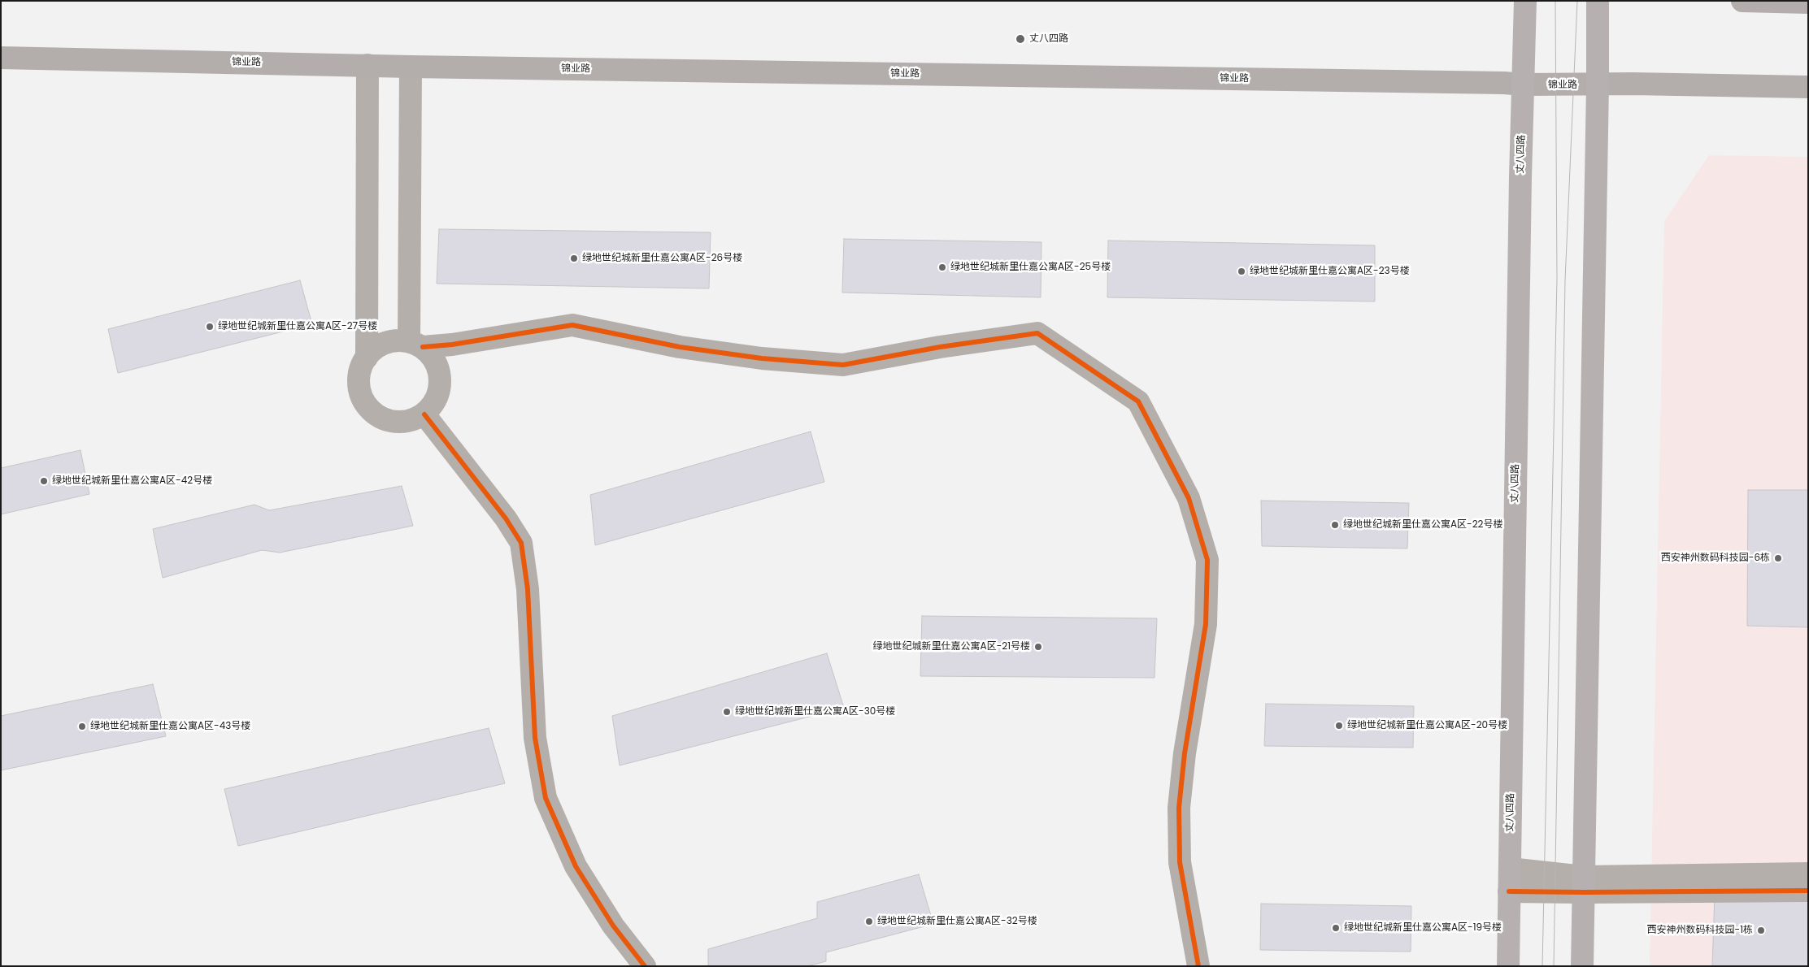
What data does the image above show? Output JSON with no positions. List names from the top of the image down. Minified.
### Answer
{"streets":{"main road":["锦业路","丈八四路"]},"crossings":[["锦业路","丈八四路"]],"places":["丈八四路","绿地世纪城新里仕嘉公寓A区-26号楼","绿地世纪城新里仕嘉公寓A区-25号楼","绿地世纪城新里仕嘉公寓A区-23号楼","绿地世纪城新里仕嘉公寓A区-27号楼","绿地世纪城新里仕嘉公寓A区-42号楼","绿地世纪城新里仕嘉公寓A区-22号楼","西安神州数码科技园-6栋","绿地世纪城新里仕嘉公寓A区-21号楼","绿地世纪城新里仕嘉公寓A区-30号楼","绿地世纪城新里仕嘉公寓A区-20号楼","绿地世纪城新里仕嘉公寓A区-43号楼","绿地世纪城新里仕嘉公寓A区-32号楼","绿地世纪城新里仕嘉公寓A区-19号楼","西安神州数码科技园-1栋"]}
